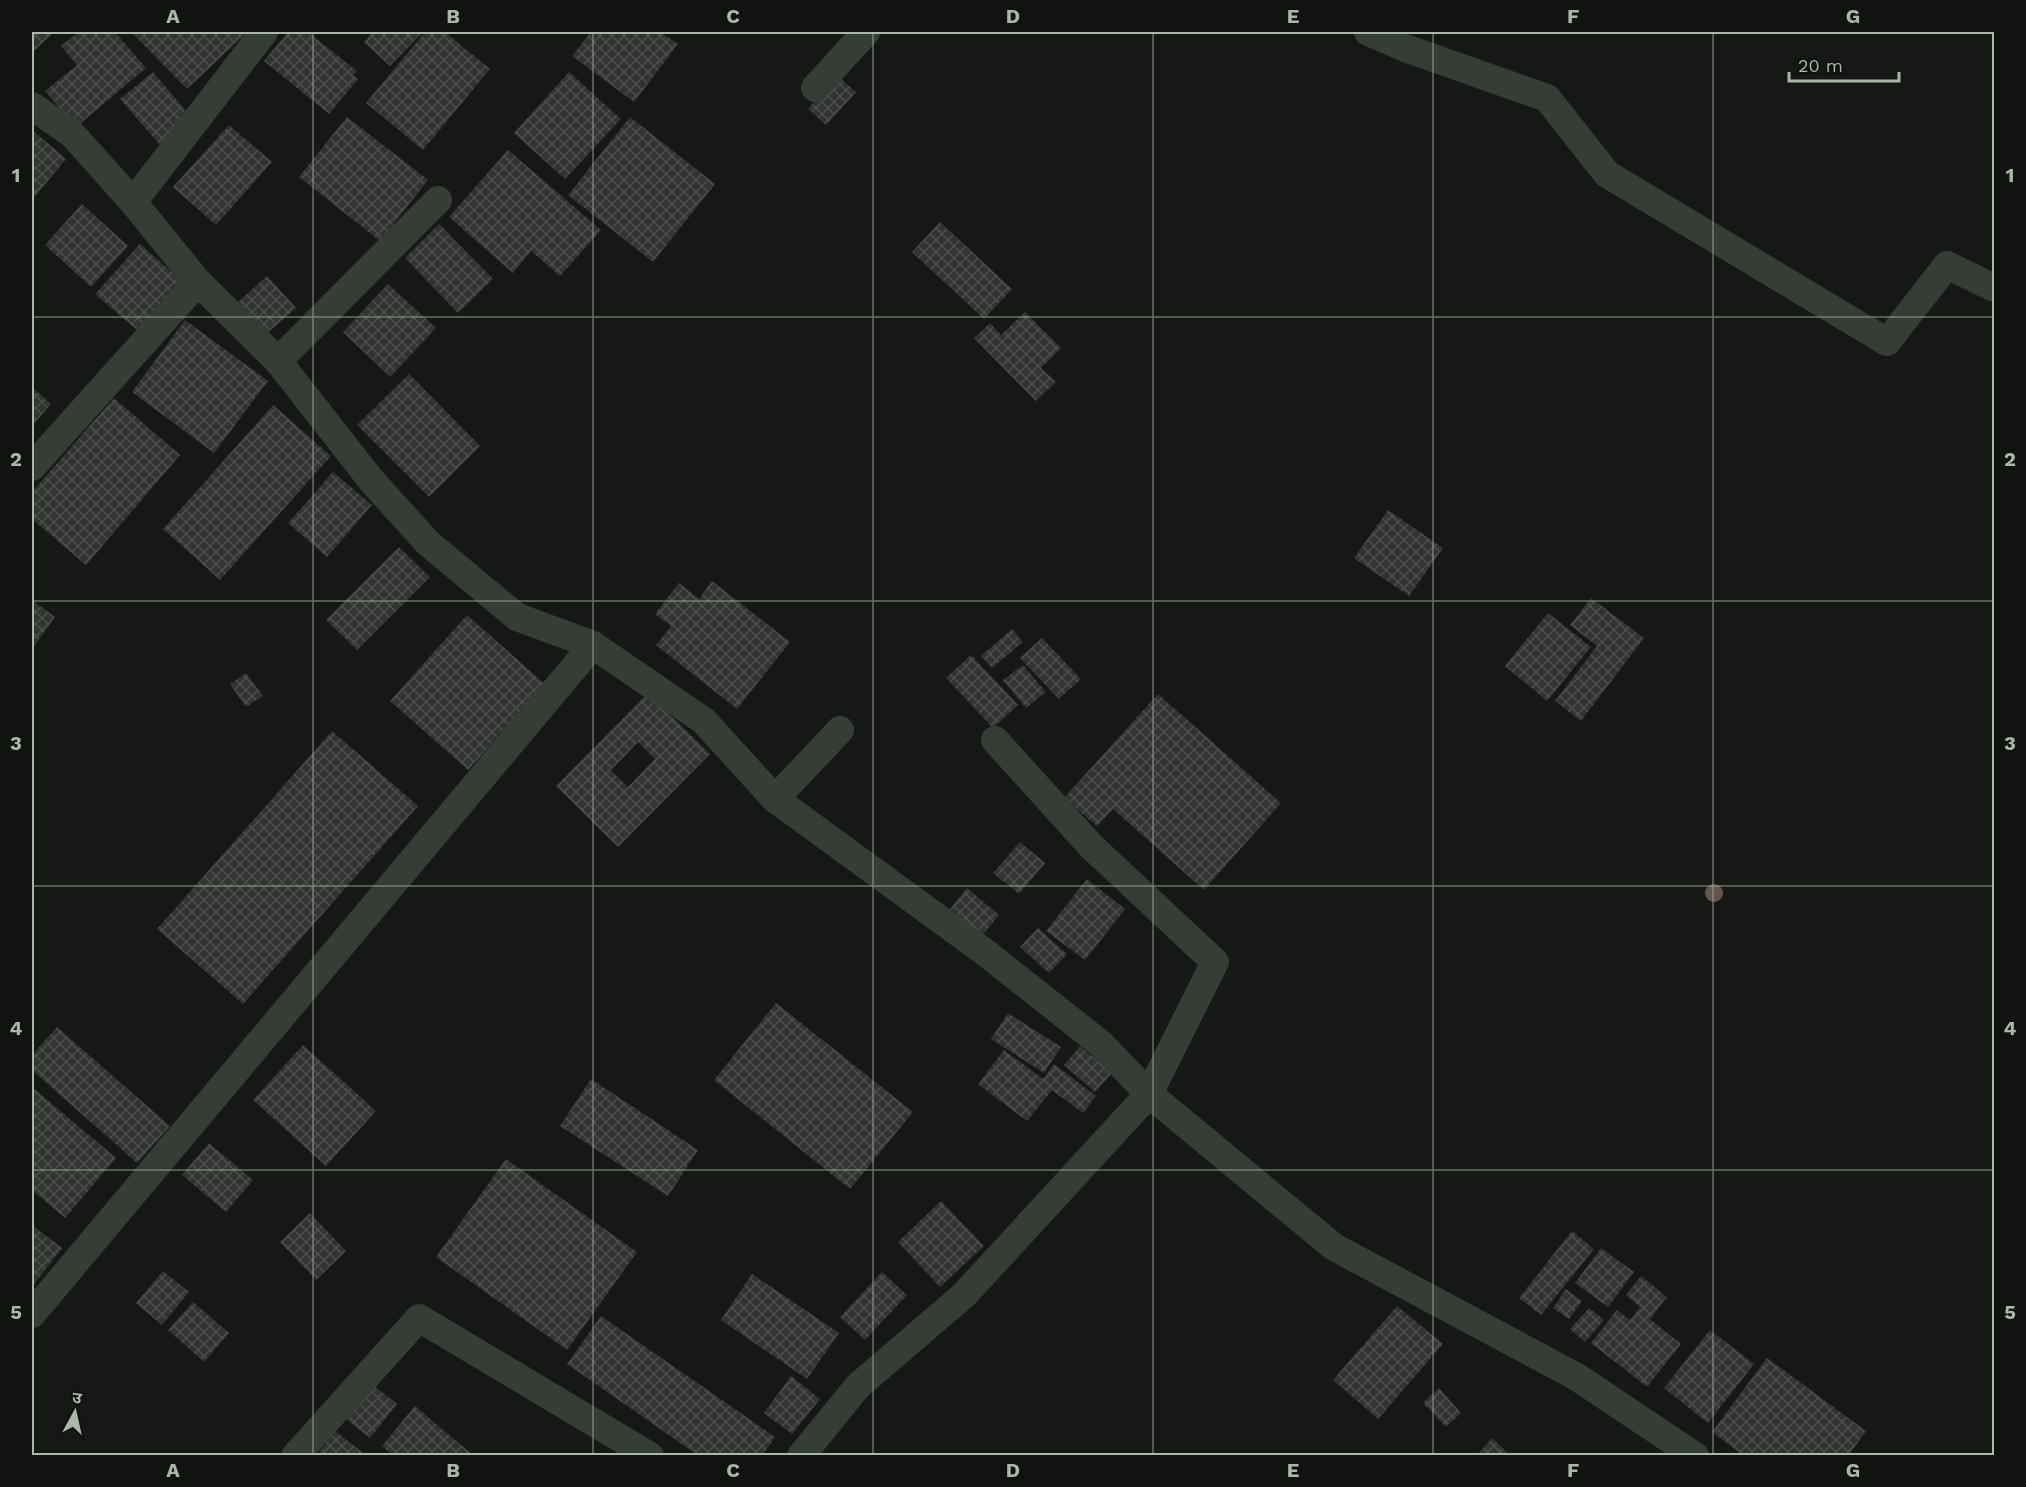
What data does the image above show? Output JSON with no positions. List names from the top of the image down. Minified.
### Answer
{"scale_bar":"20 m","north":"top","grid":{"columns":["A","B","C","D","E","F","G"],"rows":["1","2","3","4","5"]}}
